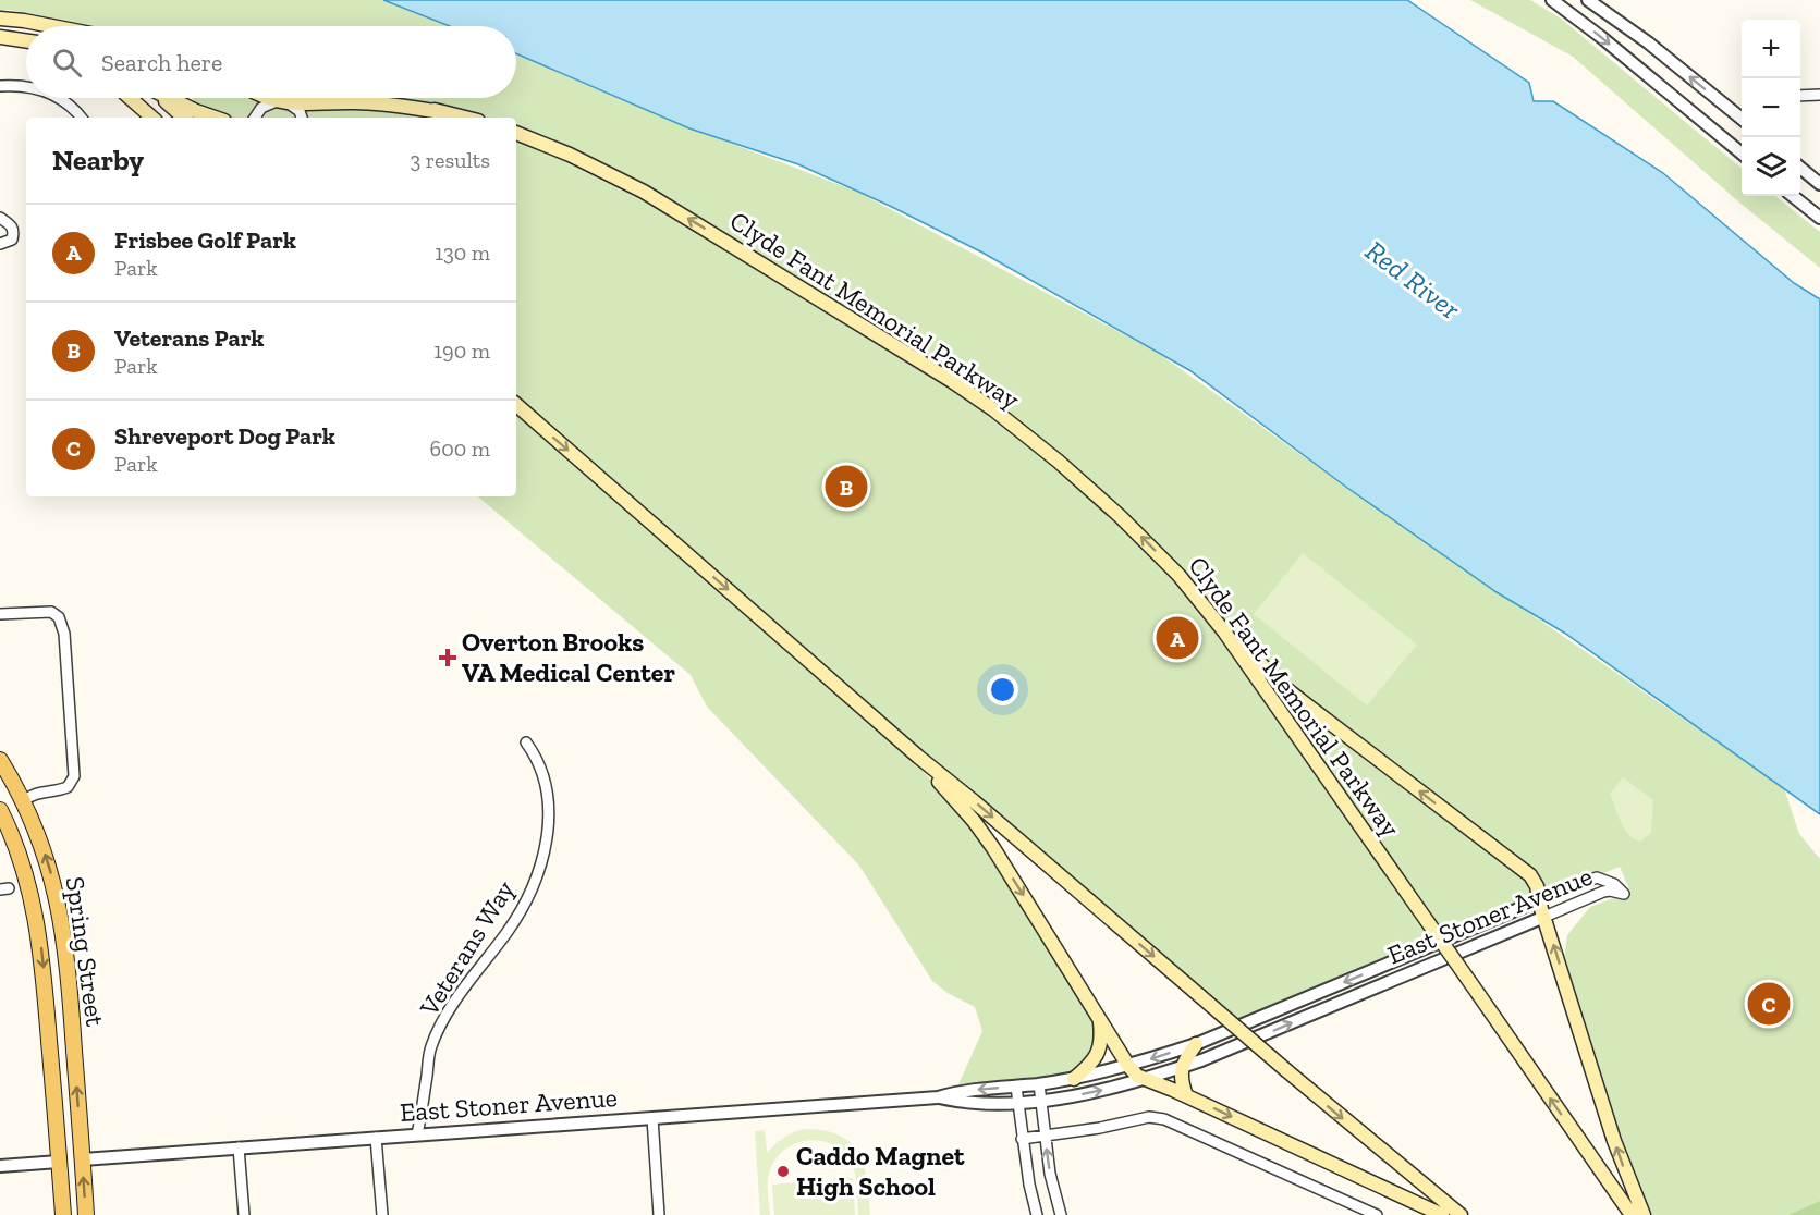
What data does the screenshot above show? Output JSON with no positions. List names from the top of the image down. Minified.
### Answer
{"streets":{"main road":["Clyde Fant Memorial Parkway","Spring Street"],"street":["East Stoner Avenue","Veterans Way"]},"crossings":[["East Stoner Avenue","Veterans Way"],["East Stoner Avenue","Spring Street"]],"one_way":["Clyde Fant Memorial Parkway"],"water":["Red River"],"places":{"health":["Overton Brooks VA Medical Center"],"other":["Caddo Magnet High School"]},"page":{"map_buttons":["+","−"],"search":"Search here","heading":["Nearby","3 results"],"list":[{"mark":"A","name":"Frisbee Golf Park","note":"Park","value":"130 m"},{"mark":"B","name":"Veterans Park","note":"Park","value":"190 m"},{"mark":"C","name":"Shreveport Dog Park","note":"Park","value":"600 m"}],"pins":["B","A","C"]}}
